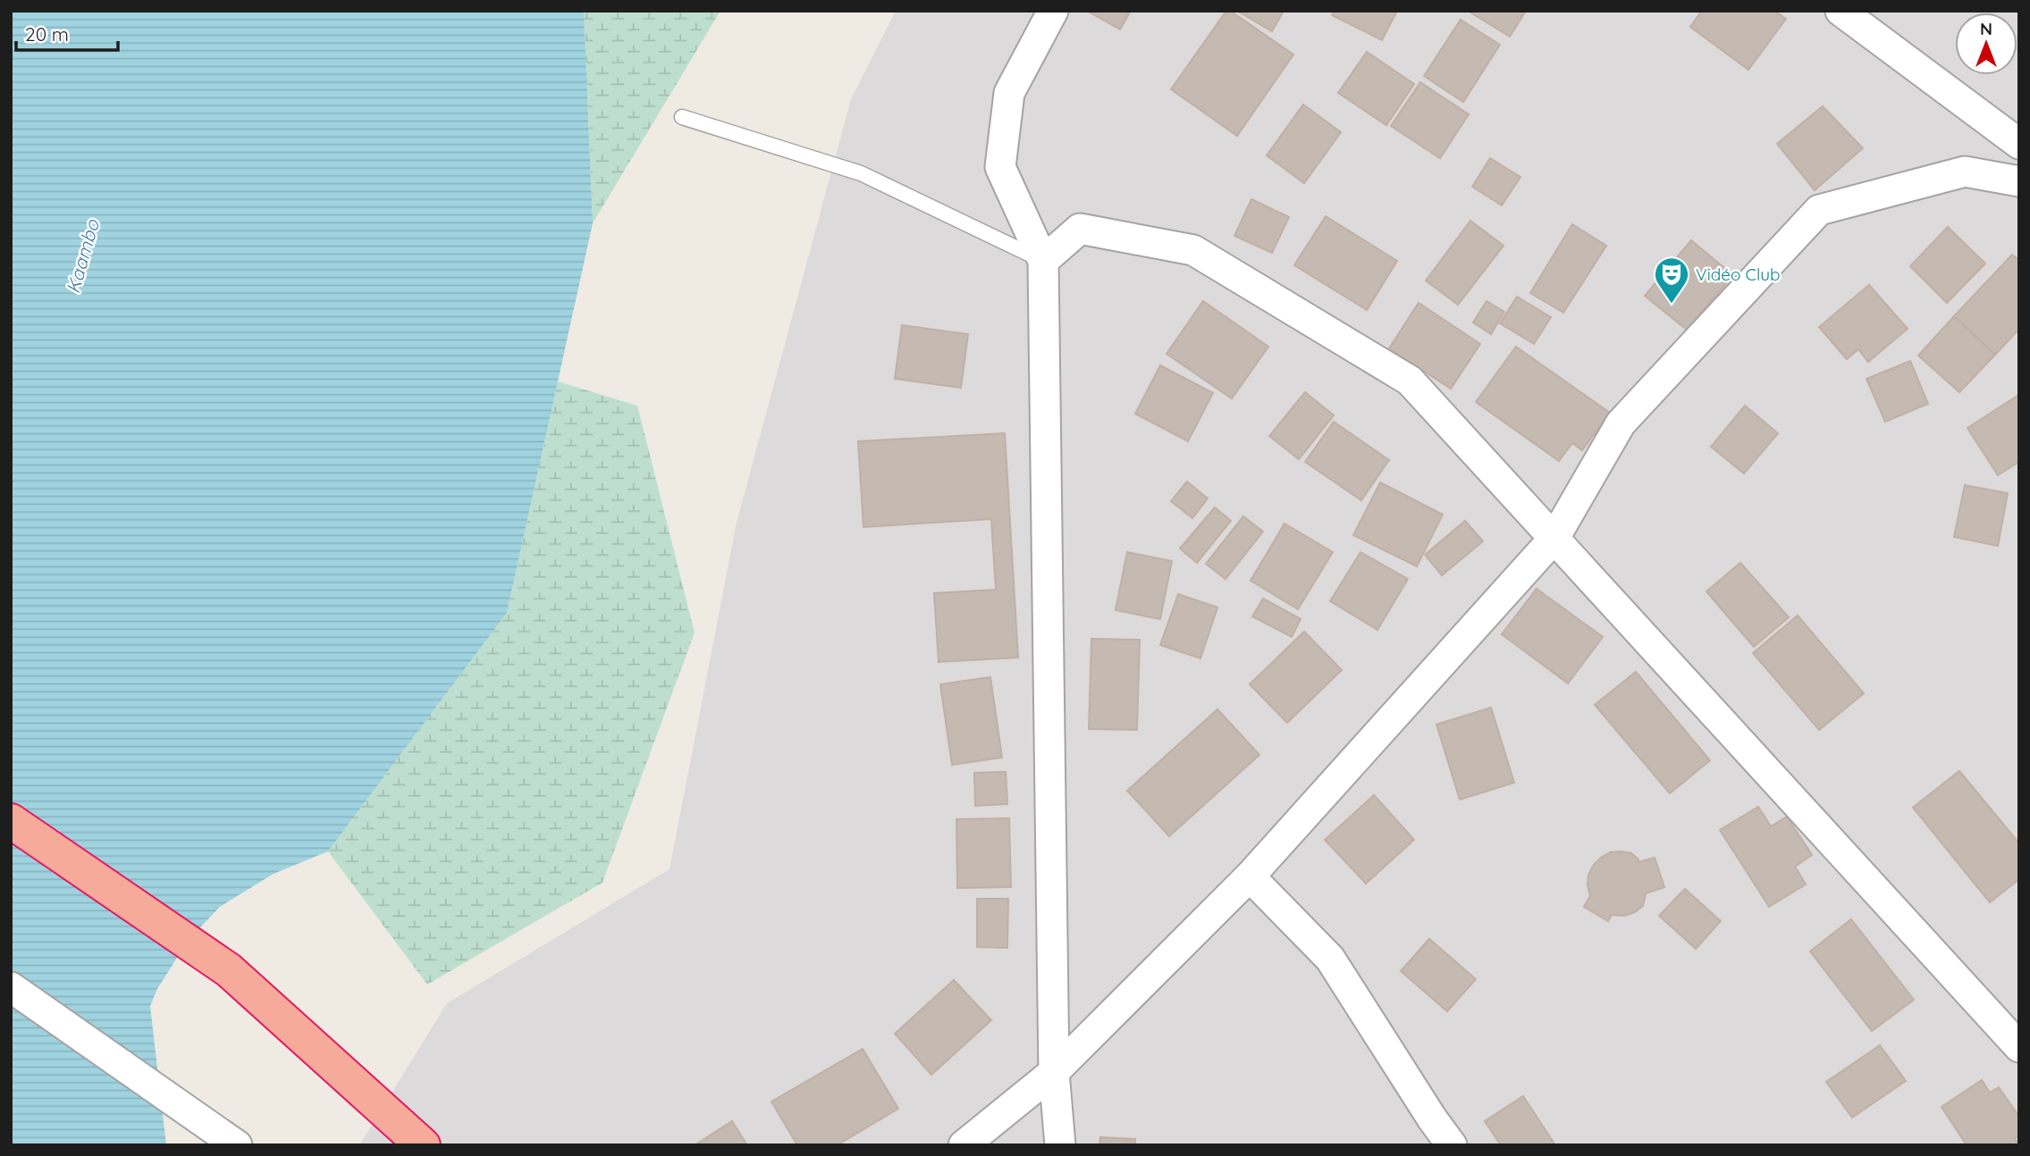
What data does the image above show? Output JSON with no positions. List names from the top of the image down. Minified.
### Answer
{"water":["Kaambo"],"places":{"theatre":["Vidéo Club"]},"scale_bar":"20 m","north":"top"}
